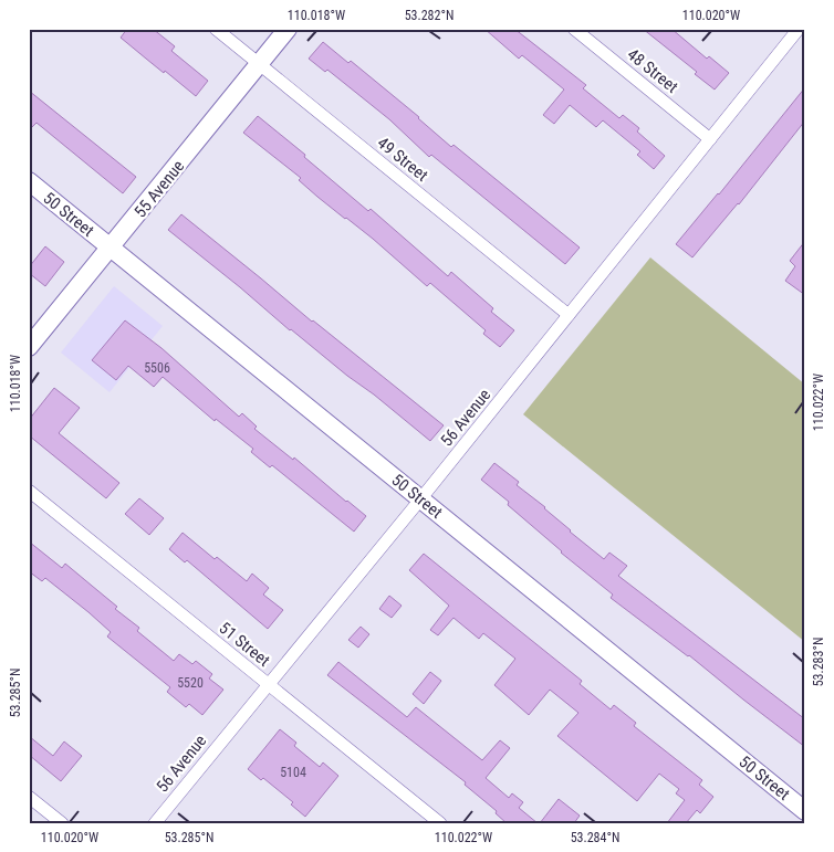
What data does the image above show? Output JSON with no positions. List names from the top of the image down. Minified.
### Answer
{"streets":{"street":["48 Street","49 Street","55 Avenue","50 Street","56 Avenue","51 Street"]},"crossings":[["48 Street","56 Avenue"],["49 Street","55 Avenue"],["49 Street","56 Avenue"],["55 Avenue","50 Street"],["50 Street","56 Avenue"],["56 Avenue","51 Street"]],"house_numbers":["5506","5520","5104"],"coordinates":["110.018°W","53.282°N","110.020°W","110.022°W","53.283°N","53.285°N","53.284°N"]}
